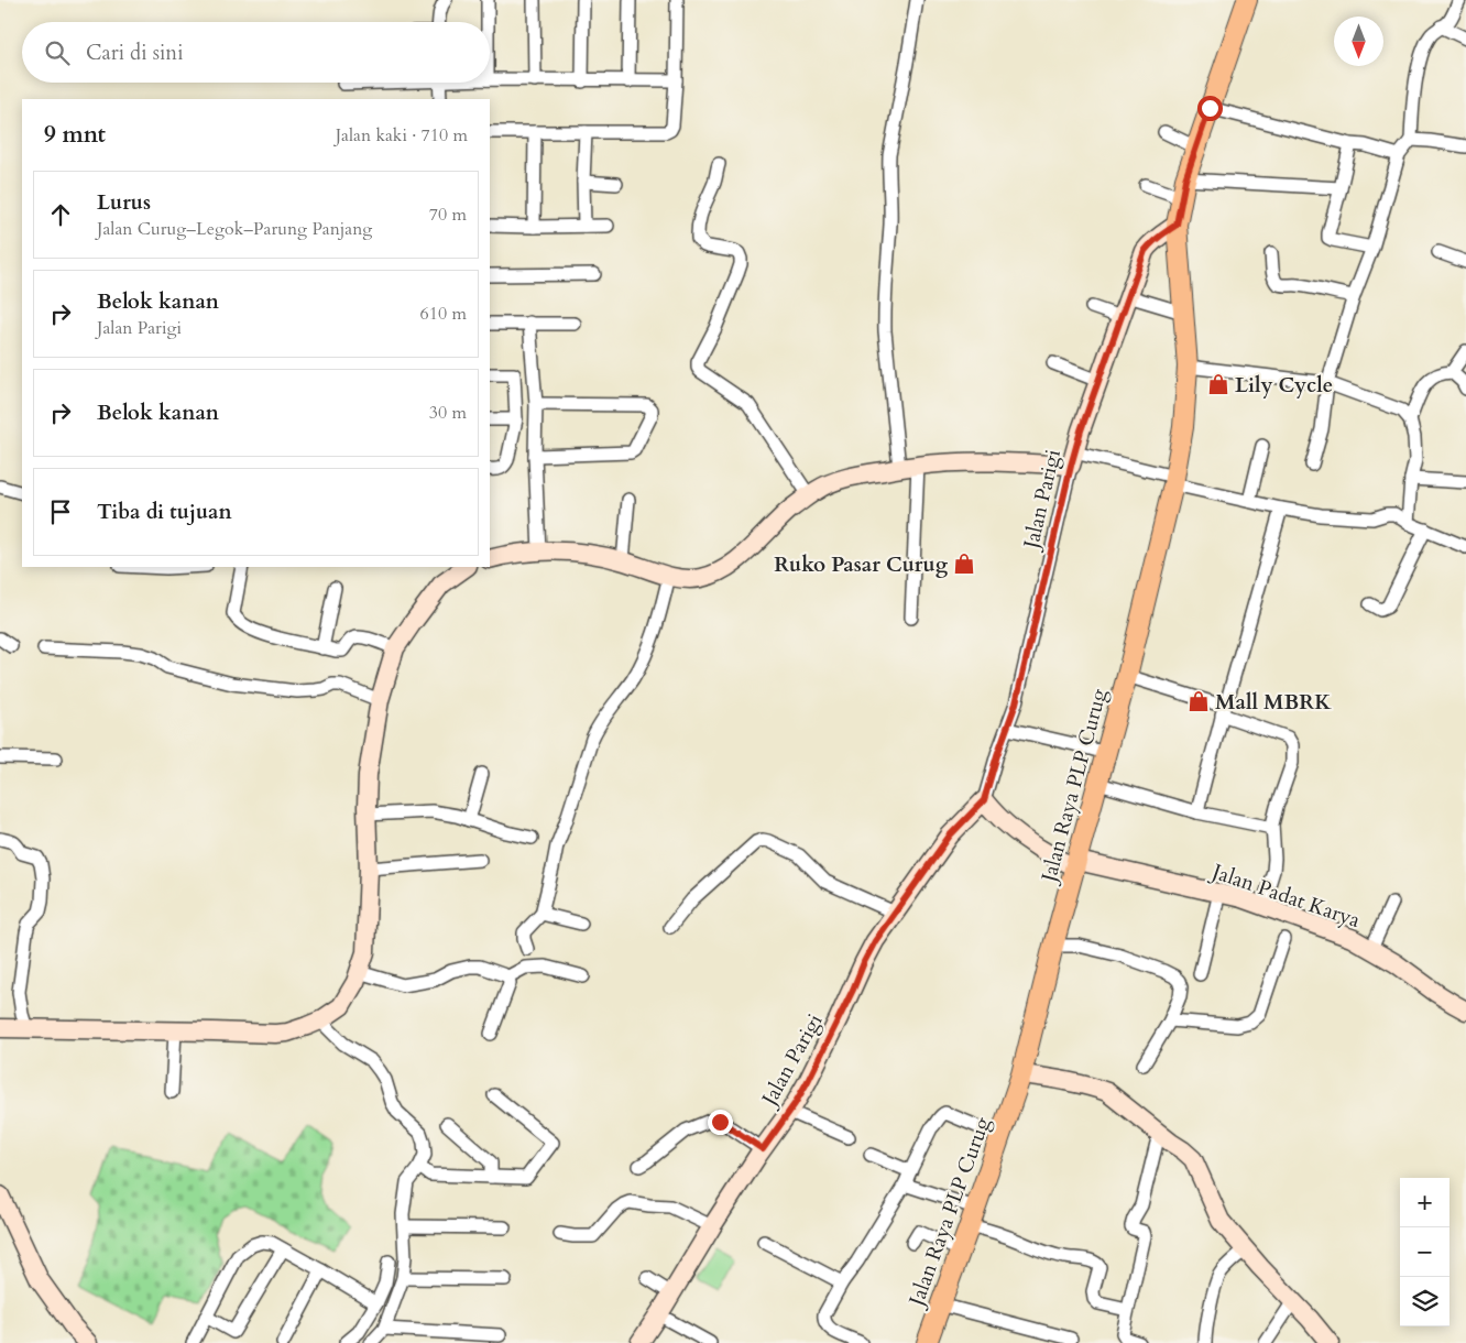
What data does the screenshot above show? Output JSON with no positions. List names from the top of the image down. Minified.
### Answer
{"streets":{"main road":["Jalan Raya PLP Curug"],"street":["Jalan Parigi","Jalan Padat Karya"]},"crossings":[["Jalan Parigi","Jalan Raya PLP Curug"],["Jalan Raya PLP Curug","Jalan Padat Karya"]],"places":{"shop":["Lily Cycle","Ruko Pasar Curug","Mall MBRK"]},"north":"bottom","page":{"search":"Cari di sini","heading":["9 mnt","Jalan kaki · 710 m"],"list":[["Lurus","Jalan Curug–Legok–Parung Panjang","70 m"],["Belok kanan","Jalan Parigi","610 m"],["Belok kanan","30 m"],"Tiba di tujuan"],"map_buttons":["+","−"]}}
